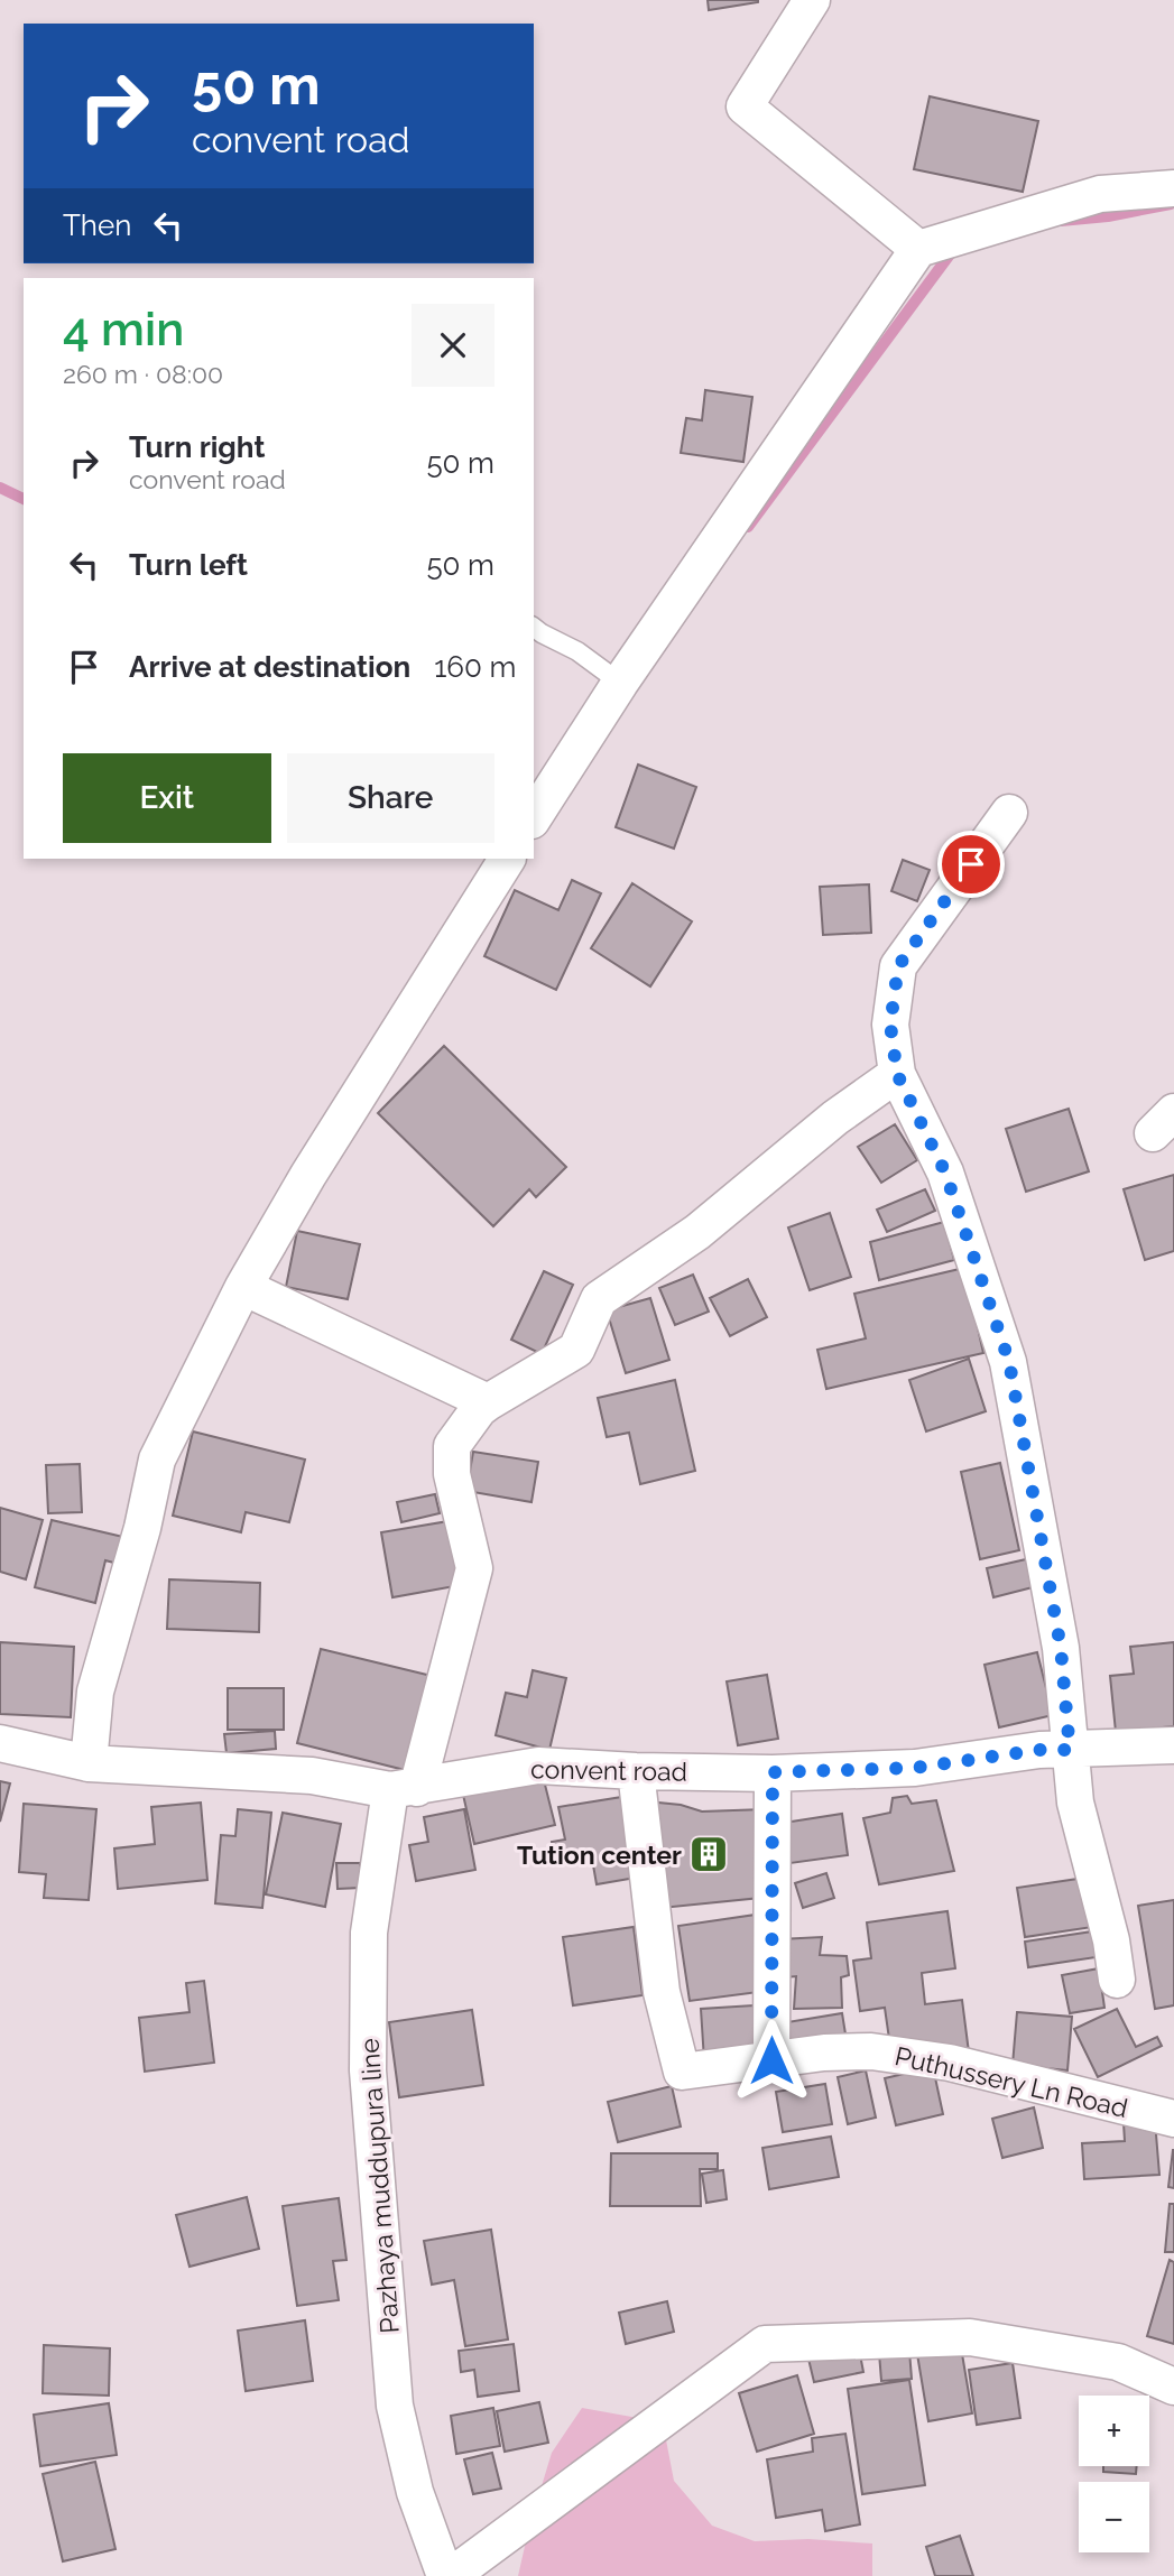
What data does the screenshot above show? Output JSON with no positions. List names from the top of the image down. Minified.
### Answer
{"streets":{"street":["convent road","Puthussery Ln Road","Pazhaya muddupura line"]},"crossings":[["convent road","Puthussery Ln Road"],["convent road","Pazhaya muddupura line"]],"places":{"building":["Tution center"]},"page":{"turn":["50 m","convent road"],"then":"Then","heading":["4 min","260 m · 08:00"],"list":[{"name":"Turn right","note":"convent road","value":"50 m"},{"name":"Turn left","value":"50 m"},{"name":"Arrive at destination","value":"160 m"}],"buttons":["Exit","Share"],"map_buttons":["+","−"]}}
